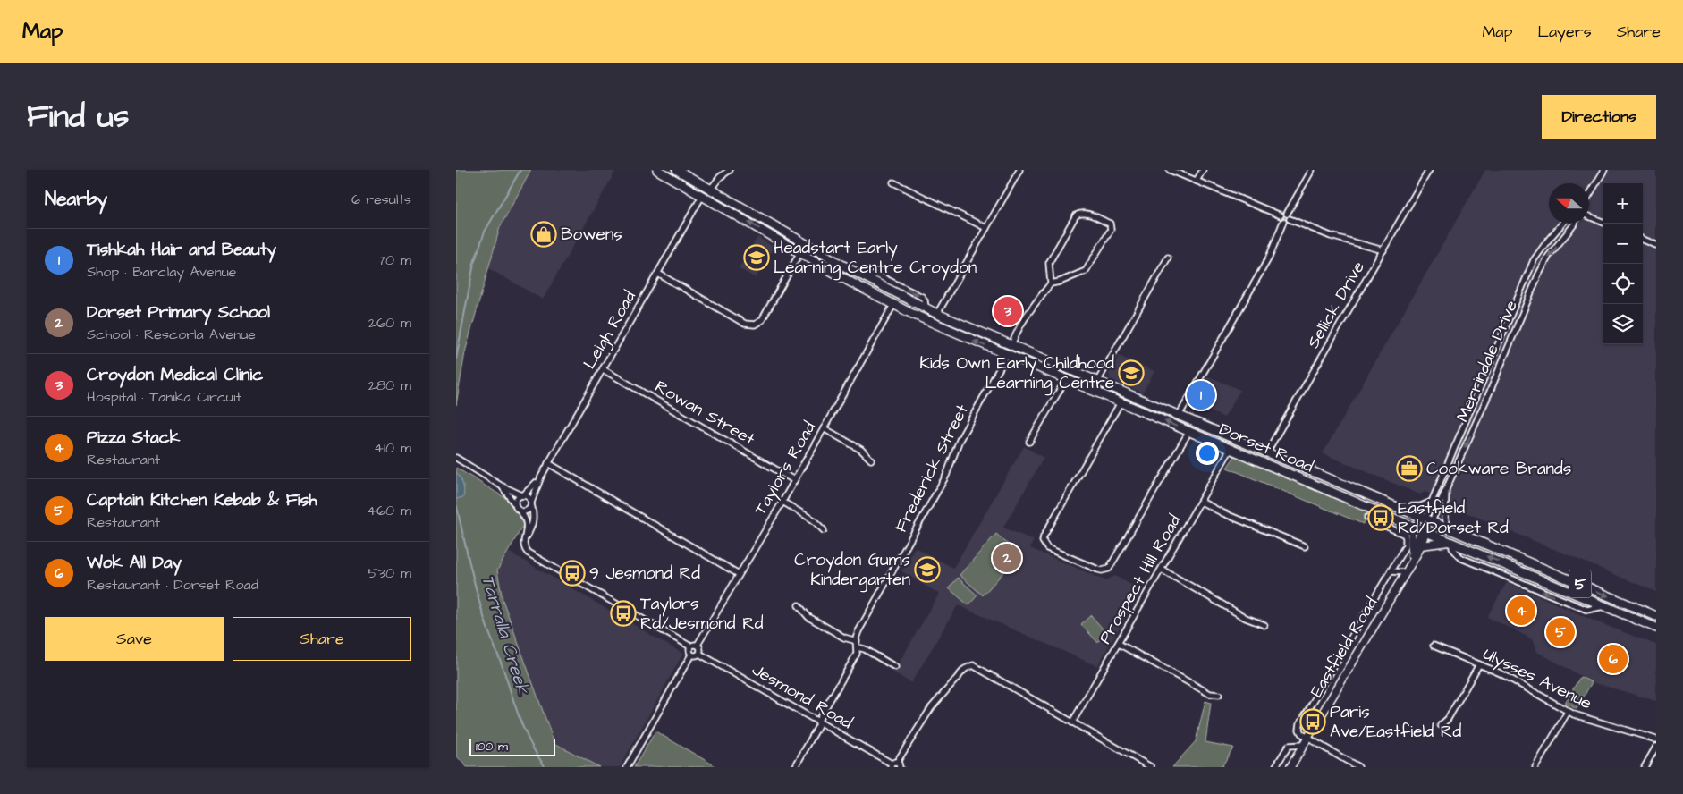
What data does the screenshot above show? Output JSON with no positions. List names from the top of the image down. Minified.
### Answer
{"streets":{"main road":["Dorset Road","5","Eastfield Road"],"street":["Sellick Drive","Leigh Road","Merrindale Drive","Rowan Street","Taylors Road","Frederick Street","Prospect Hill Road","Ulysses Avenue","Jesmond Road"]},"crossings":[["Sellick Drive","Dorset Road"],["Leigh Road","Rowan Street"],["Leigh Road","Dorset Road"],["Merrindale Drive","Dorset Road"],["Merrindale Drive","Eastfield Road"],["Rowan Street","Taylors Road"],["Dorset Road","Taylors Road"],["Dorset Road","Frederick Street"],["Dorset Road","Prospect Hill Road"],["Dorset Road","Eastfield Road"],["Taylors Road","Jesmond Road"],["Frederick Street","Jesmond Road"]],"water":["Tarralla Creek"],"places":{"shop":["Bowens"],"school or university":["Headstart Early Learning Centre Croydon","Kids Own Early Childhood Learning Centre","Croydon Gums Kindergarten"],"office":["Cookware Brands"],"bus stop":["Eastfield Rd/Dorset Rd","9 Jesmond Rd","Taylors Rd/Jesmond Rd","Paris Ave/Eastfield Rd"]},"scale_bar":"100 m","north":"left","page":{"header":"Map","nav":["Map","Layers","Share"],"title":"Find us","buttons":["Directions",["Save","Share"]],"heading":["Nearby","6 results"],"map_buttons":["+","−"],"list":[{"mark":"1","name":"Tishkah Hair and Beauty","note":"Shop · Barclay Avenue","value":"70 m"},{"mark":"2","name":"Dorset Primary School","note":"School · Rescorla Avenue","value":"260 m"},{"mark":"3","name":"Croydon Medical Clinic","note":"Hospital · Tanika Circuit","value":"280 m"},{"mark":"4","name":"Pizza Stack","note":"Restaurant","value":"410 m"},{"mark":"5","name":"Captain Kitchen Kebab & Fish","note":"Restaurant","value":"460 m"},{"mark":"6","name":"Wok All Day","note":"Restaurant · Dorset Road","value":"530 m"}],"pins":["3","1","2","4","5","6"],"scale":"100 m"}}
